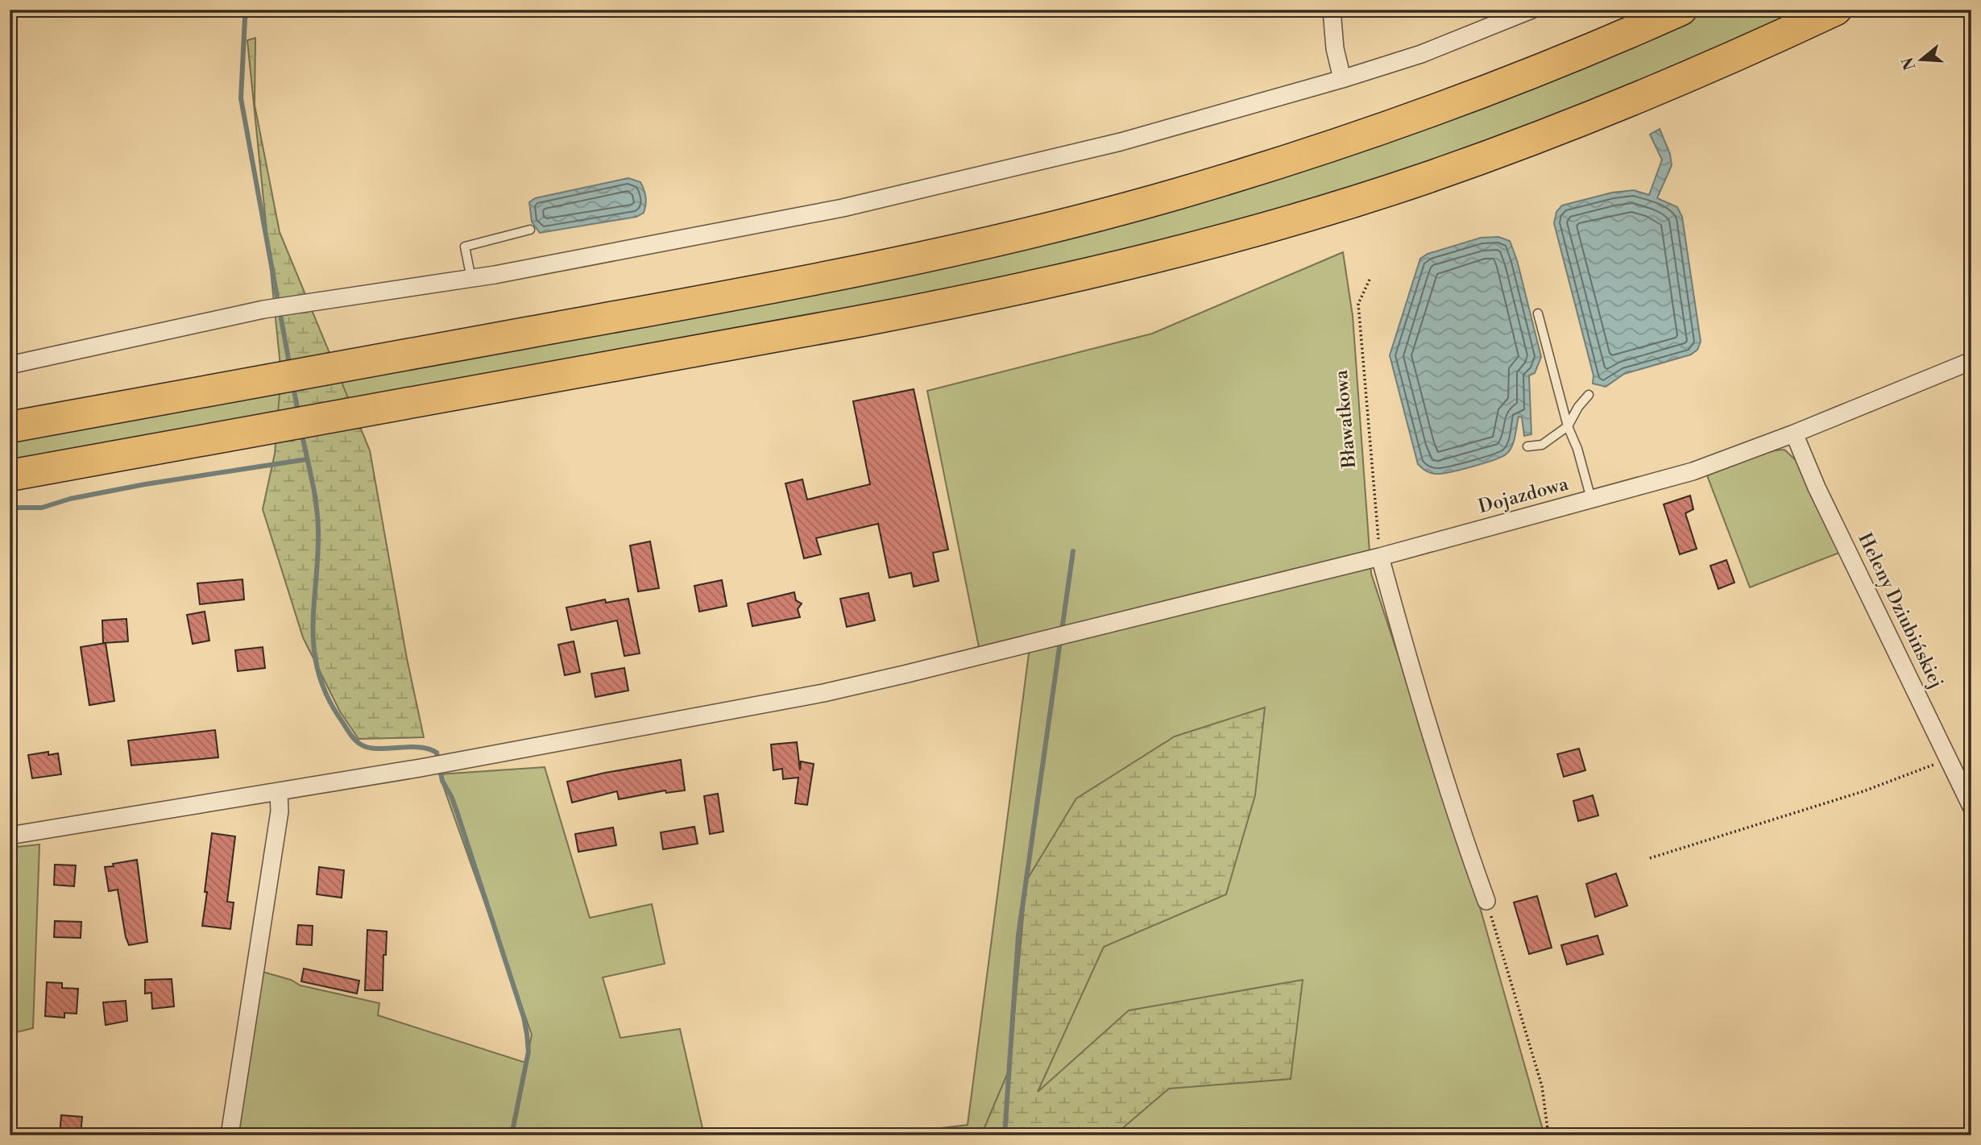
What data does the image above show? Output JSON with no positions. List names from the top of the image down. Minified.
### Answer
{"streets":{"street":["Dojazdowa","Heleny Dziubińskiej"],"path":["Bławatkowa"]},"crossings":[["Bławatkowa","Dojazdowa"],["Dojazdowa","Heleny Dziubińskiej"]],"north":"left"}
